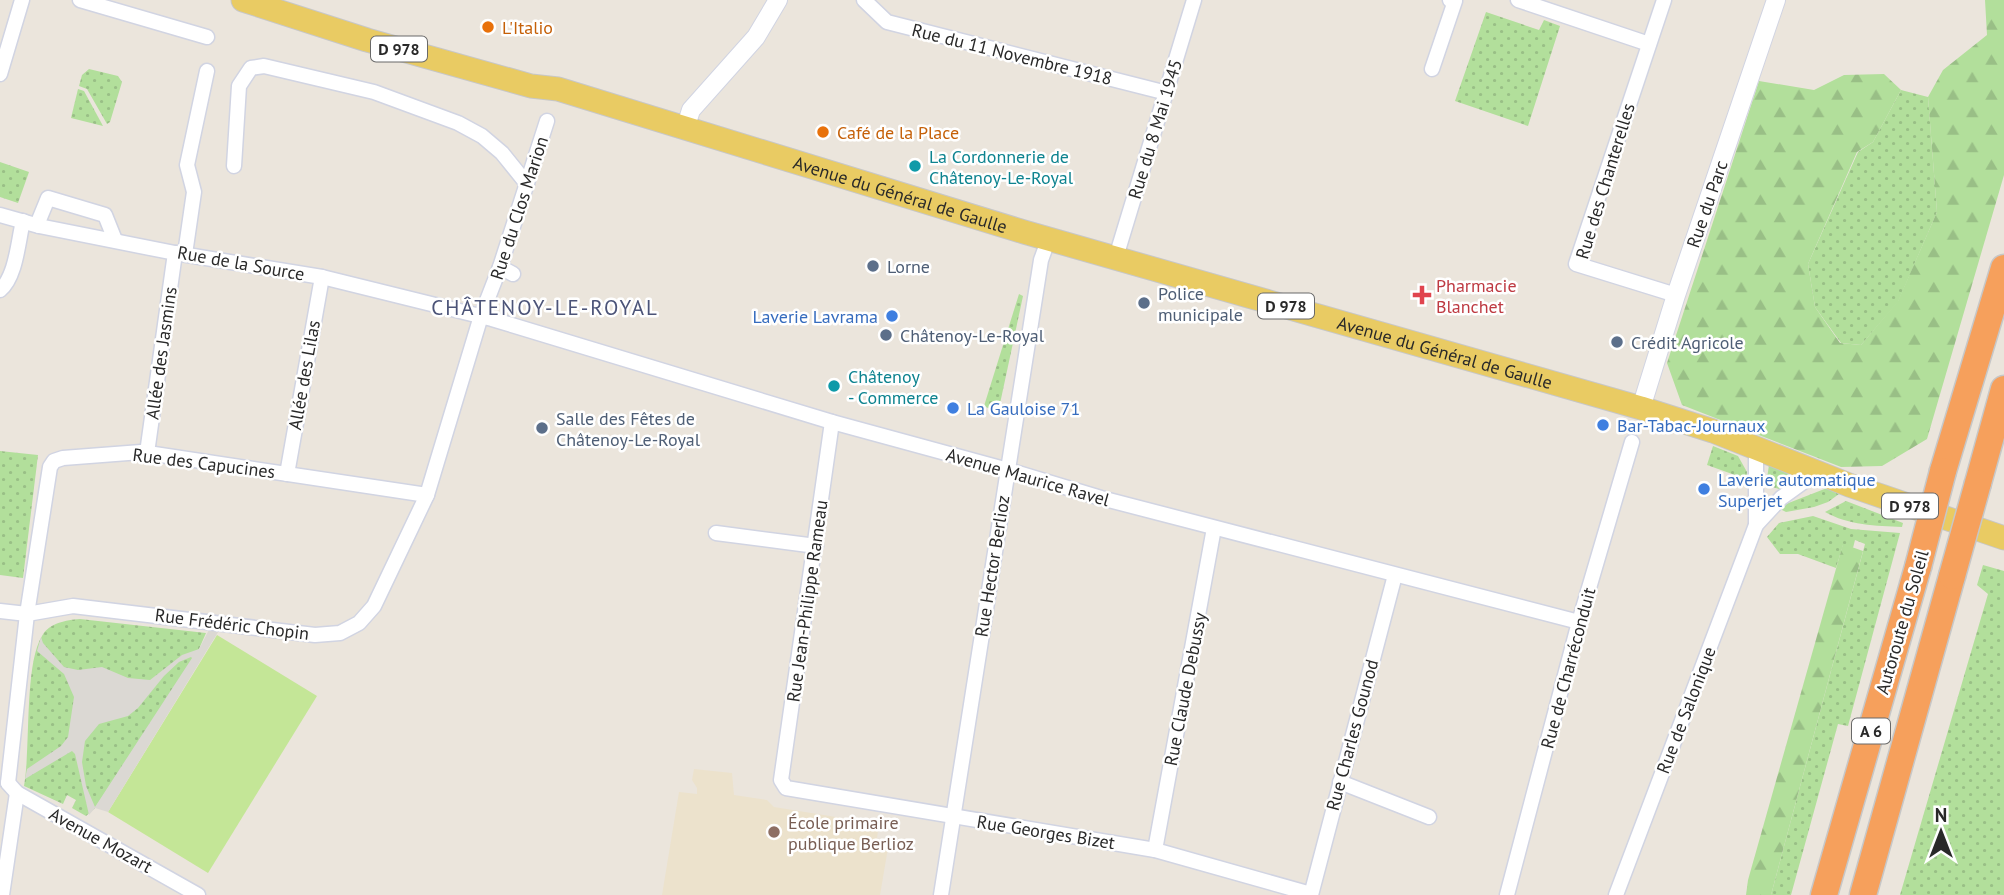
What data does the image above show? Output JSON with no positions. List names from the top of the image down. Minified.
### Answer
{"streets":{"highway":["Autoroute du Soleil","A 6"],"main road":["D 978","Avenue du Général de Gaulle"],"street":["Rue du 11 Novembre 1918","Rue du 8 Mai 1945","Rue des Chanterelles","Rue du Parc","Rue du Clos Marion","Rue de la Source","Allée des Jasmins","Allée des Lilas","Rue des Capucines","Avenue Maurice Ravel","Rue Hector Berlioz","Rue Jean-Philippe Rameau","Rue Frédéric Chopin","Rue de Charréconduit","Rue Claude Debussy","Rue de Salonique","Rue Charles Gounod","Rue Georges Bizet","Avenue Mozart"]},"crossings":[["Rue du 11 Novembre 1918","Rue du 8 Mai 1945"],["Rue du 8 Mai 1945","Avenue du Général de Gaulle"],["Rue des Chanterelles","Rue du Parc"],["Avenue du Général de Gaulle","Rue du Parc"],["Avenue du Général de Gaulle","Rue Hector Berlioz"],["Avenue du Général de Gaulle","Rue de Salonique"],["Rue du Clos Marion","Rue de la Source"],["Rue du Clos Marion","Rue des Capucines"],["Rue du Clos Marion","Avenue Maurice Ravel"],["Rue du Clos Marion","Rue Frédéric Chopin"],["Rue de la Source","Allée des Jasmins"],["Rue de la Source","Allée des Lilas"],["Rue de la Source","Avenue Maurice Ravel"],["Allée des Jasmins","Rue des Capucines"],["Allée des Lilas","Rue des Capucines"],["Rue des Capucines","Rue Frédéric Chopin"],["Avenue Maurice Ravel","Rue Hector Berlioz"],["Avenue Maurice Ravel","Rue Jean-Philippe Rameau"],["Avenue Maurice Ravel","Rue de Charréconduit"],["Avenue Maurice Ravel","Rue Claude Debussy"],["Avenue Maurice Ravel","Rue Charles Gounod"],["Rue Hector Berlioz","Rue Georges Bizet"],["Rue Jean-Philippe Rameau","Rue Georges Bizet"],["Rue Claude Debussy","Rue Georges Bizet"],["Rue Charles Gounod","Rue Georges Bizet"]],"districts":["CHÂTENOY-LE-ROYAL"],"places":{"other":["L'Italio","Café de la Place","La Cordonnerie de Châtenoy-Le-Royal","Lorne","Police municipale","Laverie Lavrama","Châtenoy-Le-Royal","Crédit Agricole","Châtenoy - Commerce","La Gauloise 71","Bar-Tabac-Journaux","Salle des Fêtes de Châtenoy-Le-Royal","Laverie automatique Superjet","École primaire publique Berlioz"],"health":["Pharmacie Blanchet"]},"north":"top"}
